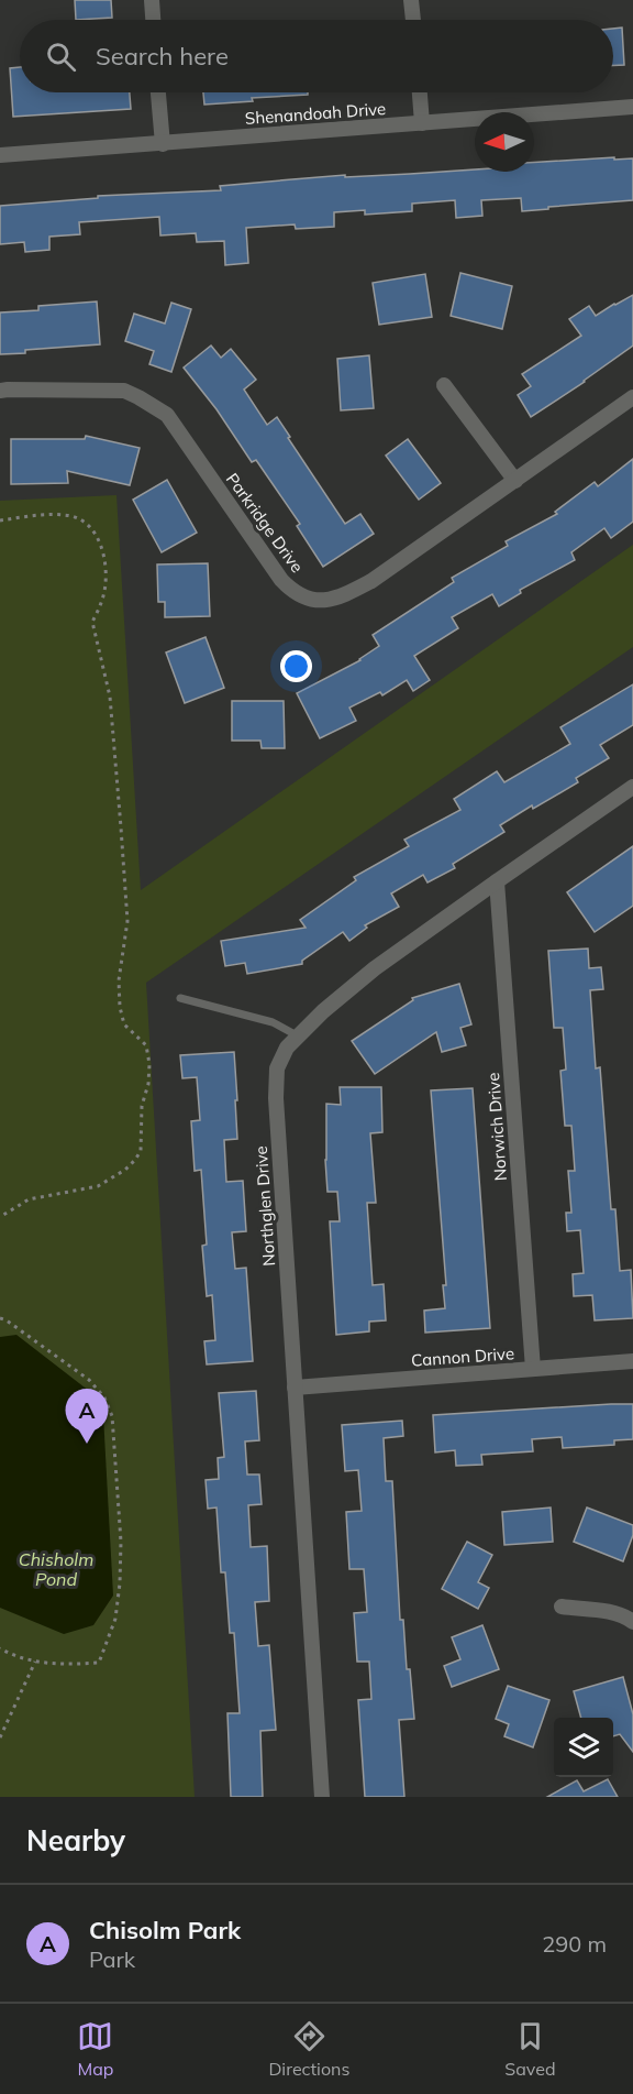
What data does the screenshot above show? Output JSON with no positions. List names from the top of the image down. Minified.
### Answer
{"streets":{"street":["Shenandoah Drive","Parkridge Drive","Norwich Drive","Northglen Drive","Cannon Drive"]},"crossings":[["Norwich Drive","Northglen Drive"],["Norwich Drive","Cannon Drive"],["Northglen Drive","Cannon Drive"]],"water":["Chisholm Pond"],"north":"left","page":{"search":"Search here","pins":"A","heading":"Nearby","list":[{"mark":"A","name":"Chisolm Park","note":"Park","value":"290 m"}],"nav":["Map","Directions","Saved"]}}
